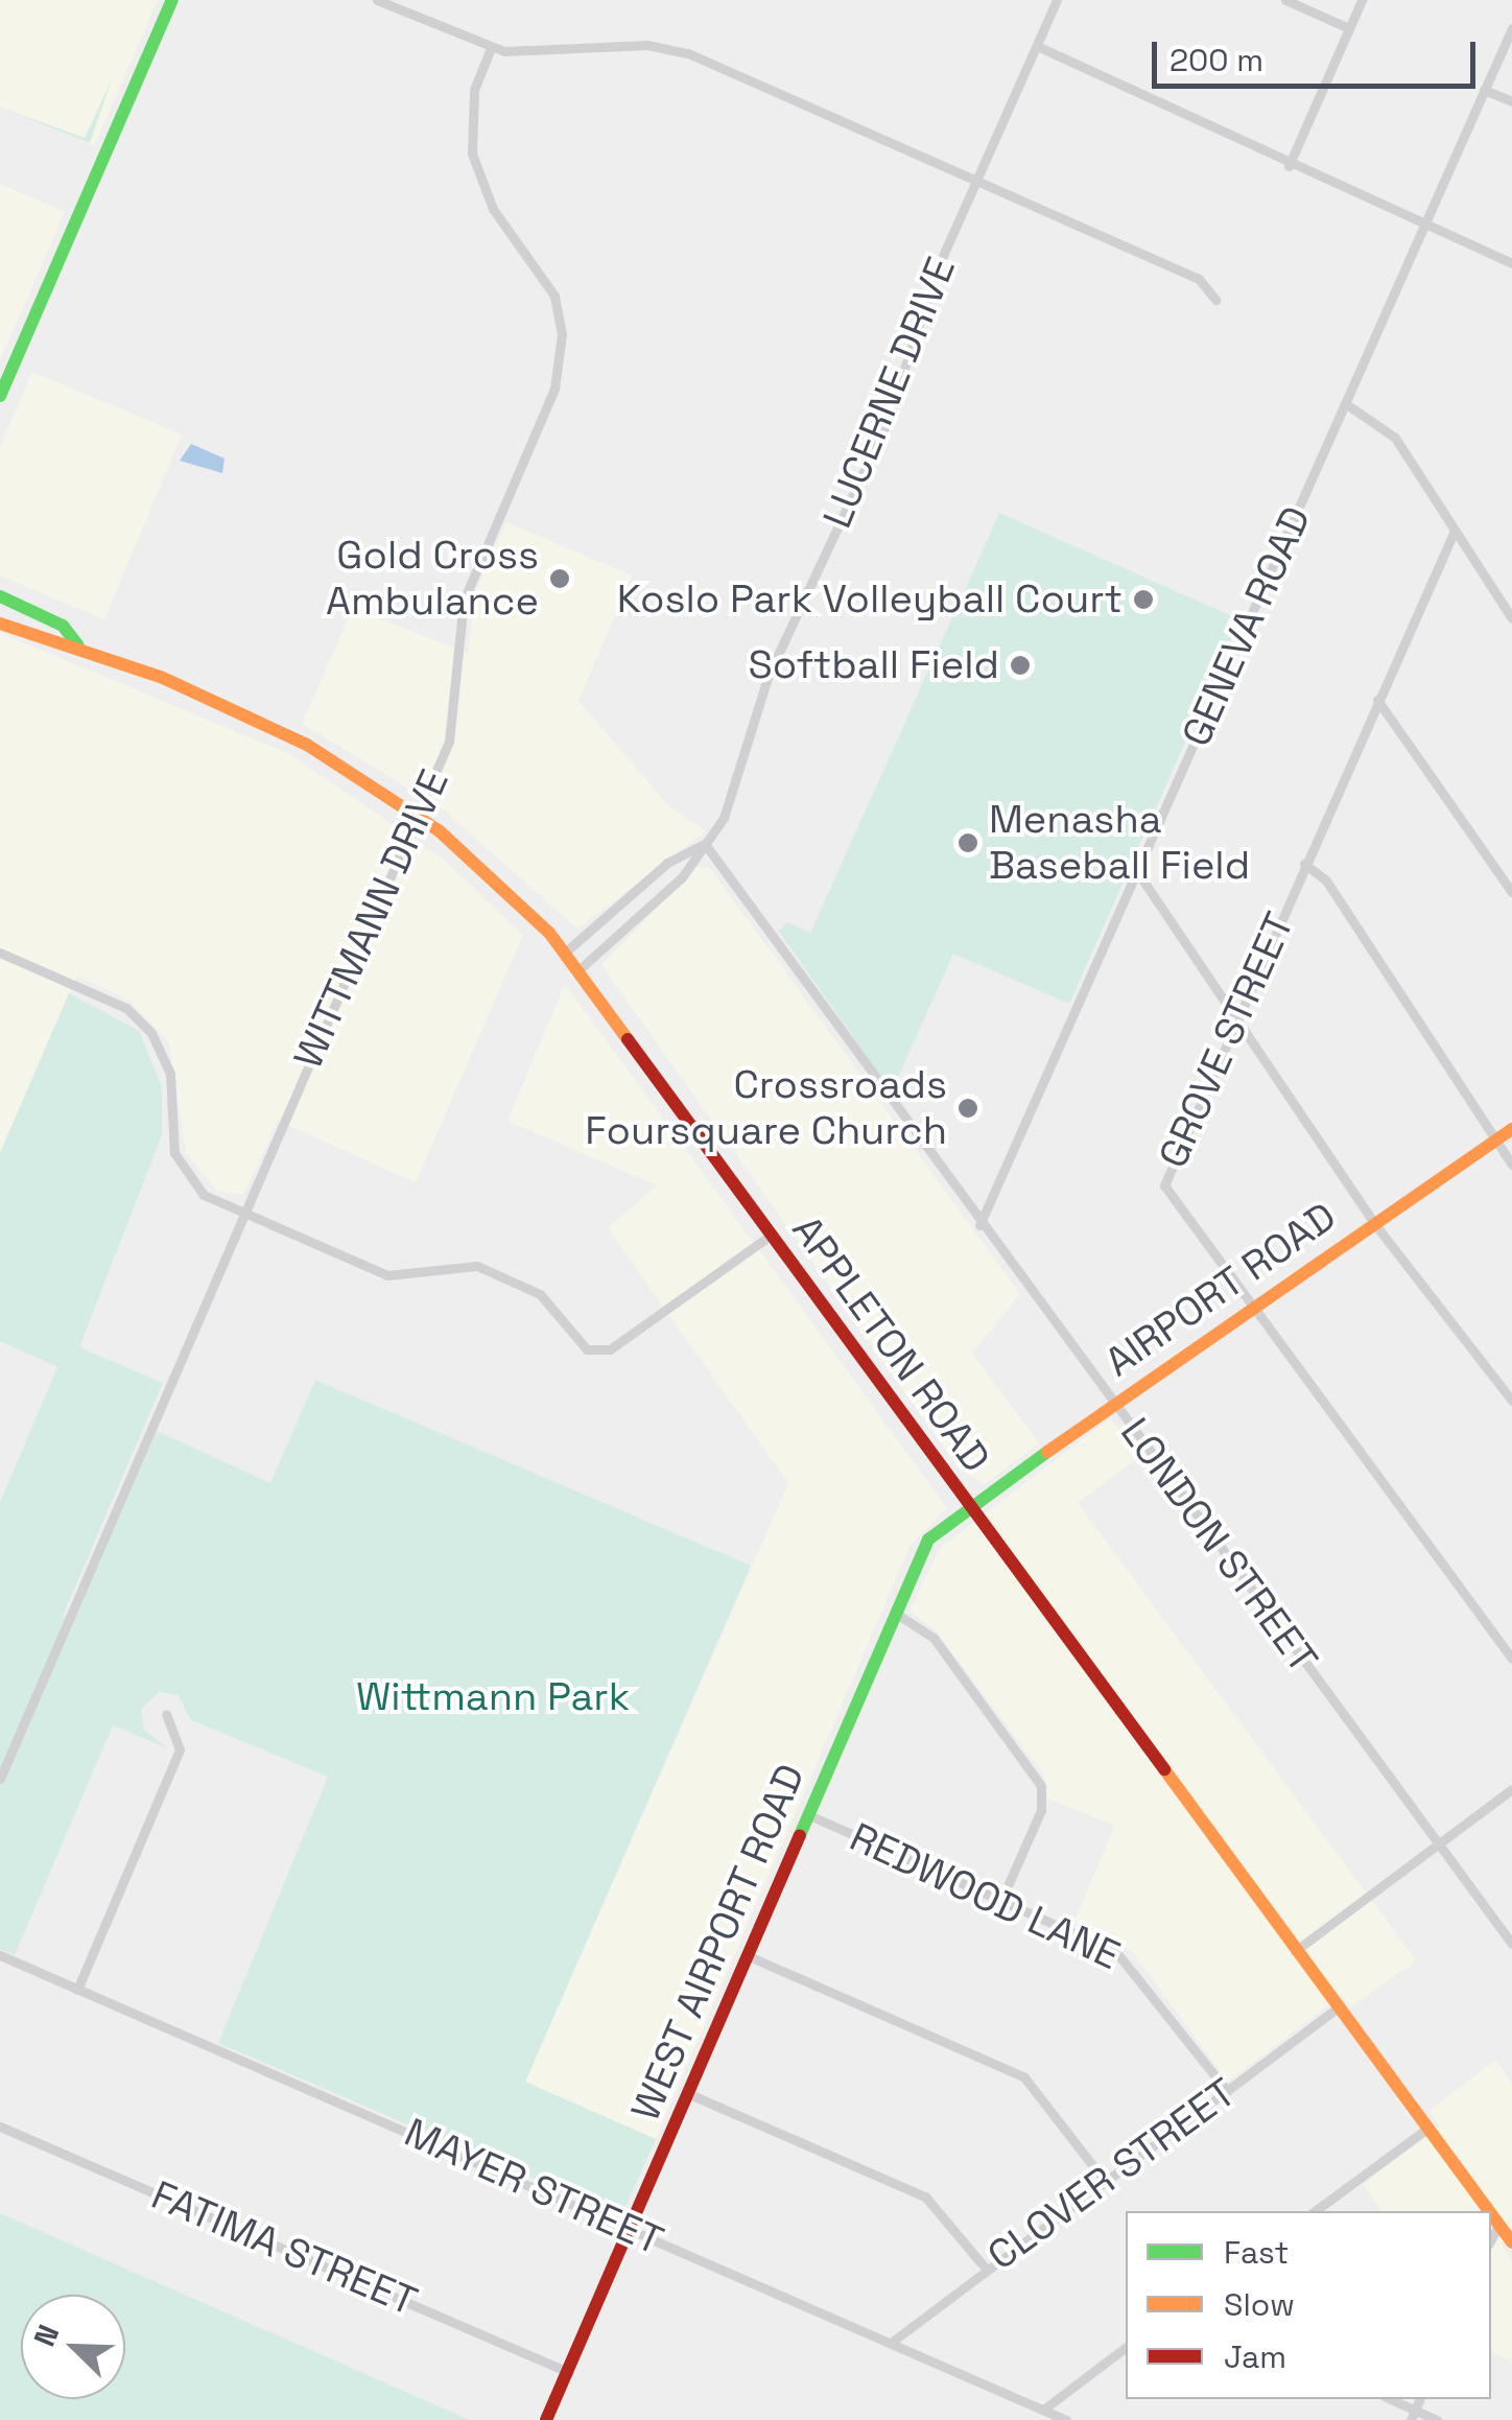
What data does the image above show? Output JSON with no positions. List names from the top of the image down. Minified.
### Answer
{"streets":{"main road":["AIRPORT ROAD","APPLETON ROAD","WEST AIRPORT ROAD"],"street":["LUCERNE DRIVE","GENEVA ROAD","WITTMANN DRIVE","GROVE STREET","LONDON STREET","REDWOOD LANE","CLOVER STREET","MAYER STREET","FATIMA STREET"]},"crossings":[["LUCERNE DRIVE","APPLETON ROAD"],["LUCERNE DRIVE","LONDON STREET"],["GENEVA ROAD","LONDON STREET"],["WITTMANN DRIVE","APPLETON ROAD"],["GROVE STREET","AIRPORT ROAD"],["AIRPORT ROAD","APPLETON ROAD"],["AIRPORT ROAD","LONDON STREET"],["AIRPORT ROAD","WEST AIRPORT ROAD"],["APPLETON ROAD","WEST AIRPORT ROAD"],["APPLETON ROAD","CLOVER STREET"],["REDWOOD LANE","WEST AIRPORT ROAD"],["REDWOOD LANE","CLOVER STREET"],["WEST AIRPORT ROAD","MAYER STREET"],["WEST AIRPORT ROAD","FATIMA STREET"],["CLOVER STREET","MAYER STREET"]],"parks":["Wittmann Park"],"places":["Gold Cross Ambulance","Koslo Park Volleyball Court","Softball Field","Menasha Baseball Field","Crossroads Foursquare Church"],"legend":["Fast","Slow","Jam"],"scale_bar":"200 m","north":"top left"}
